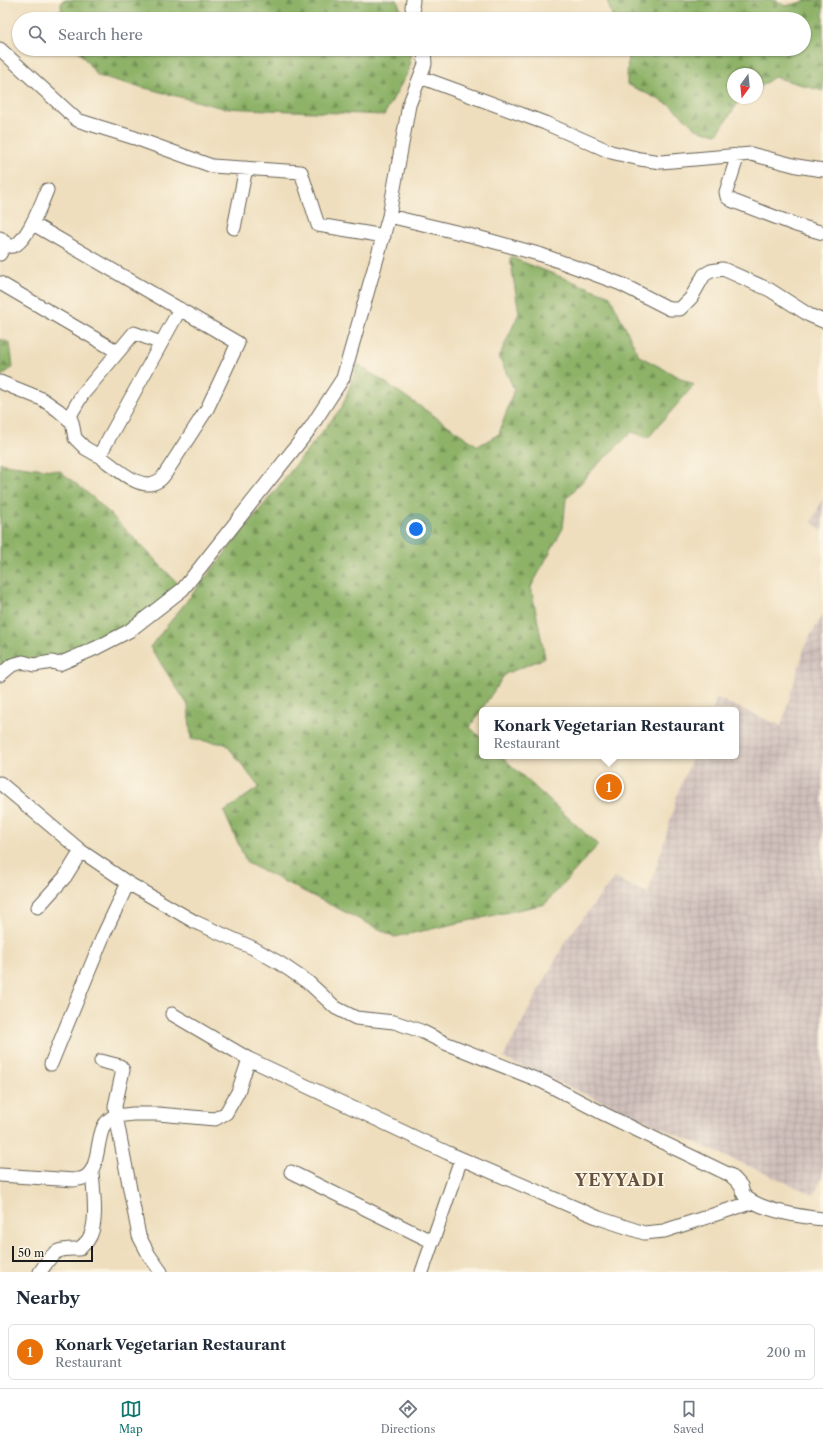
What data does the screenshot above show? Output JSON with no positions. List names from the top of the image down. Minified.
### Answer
{"districts":["YEYYADI"],"scale_bar":"50 m","north":"bottom","page":{"search":"Search here","popup":["Konark Vegetarian Restaurant","Restaurant"],"pins":"1","scale":"50 m","heading":"Nearby","list":[{"mark":"1","name":"Konark Vegetarian Restaurant","note":"Restaurant","value":"200 m"}],"nav":["Map","Directions","Saved"]}}
